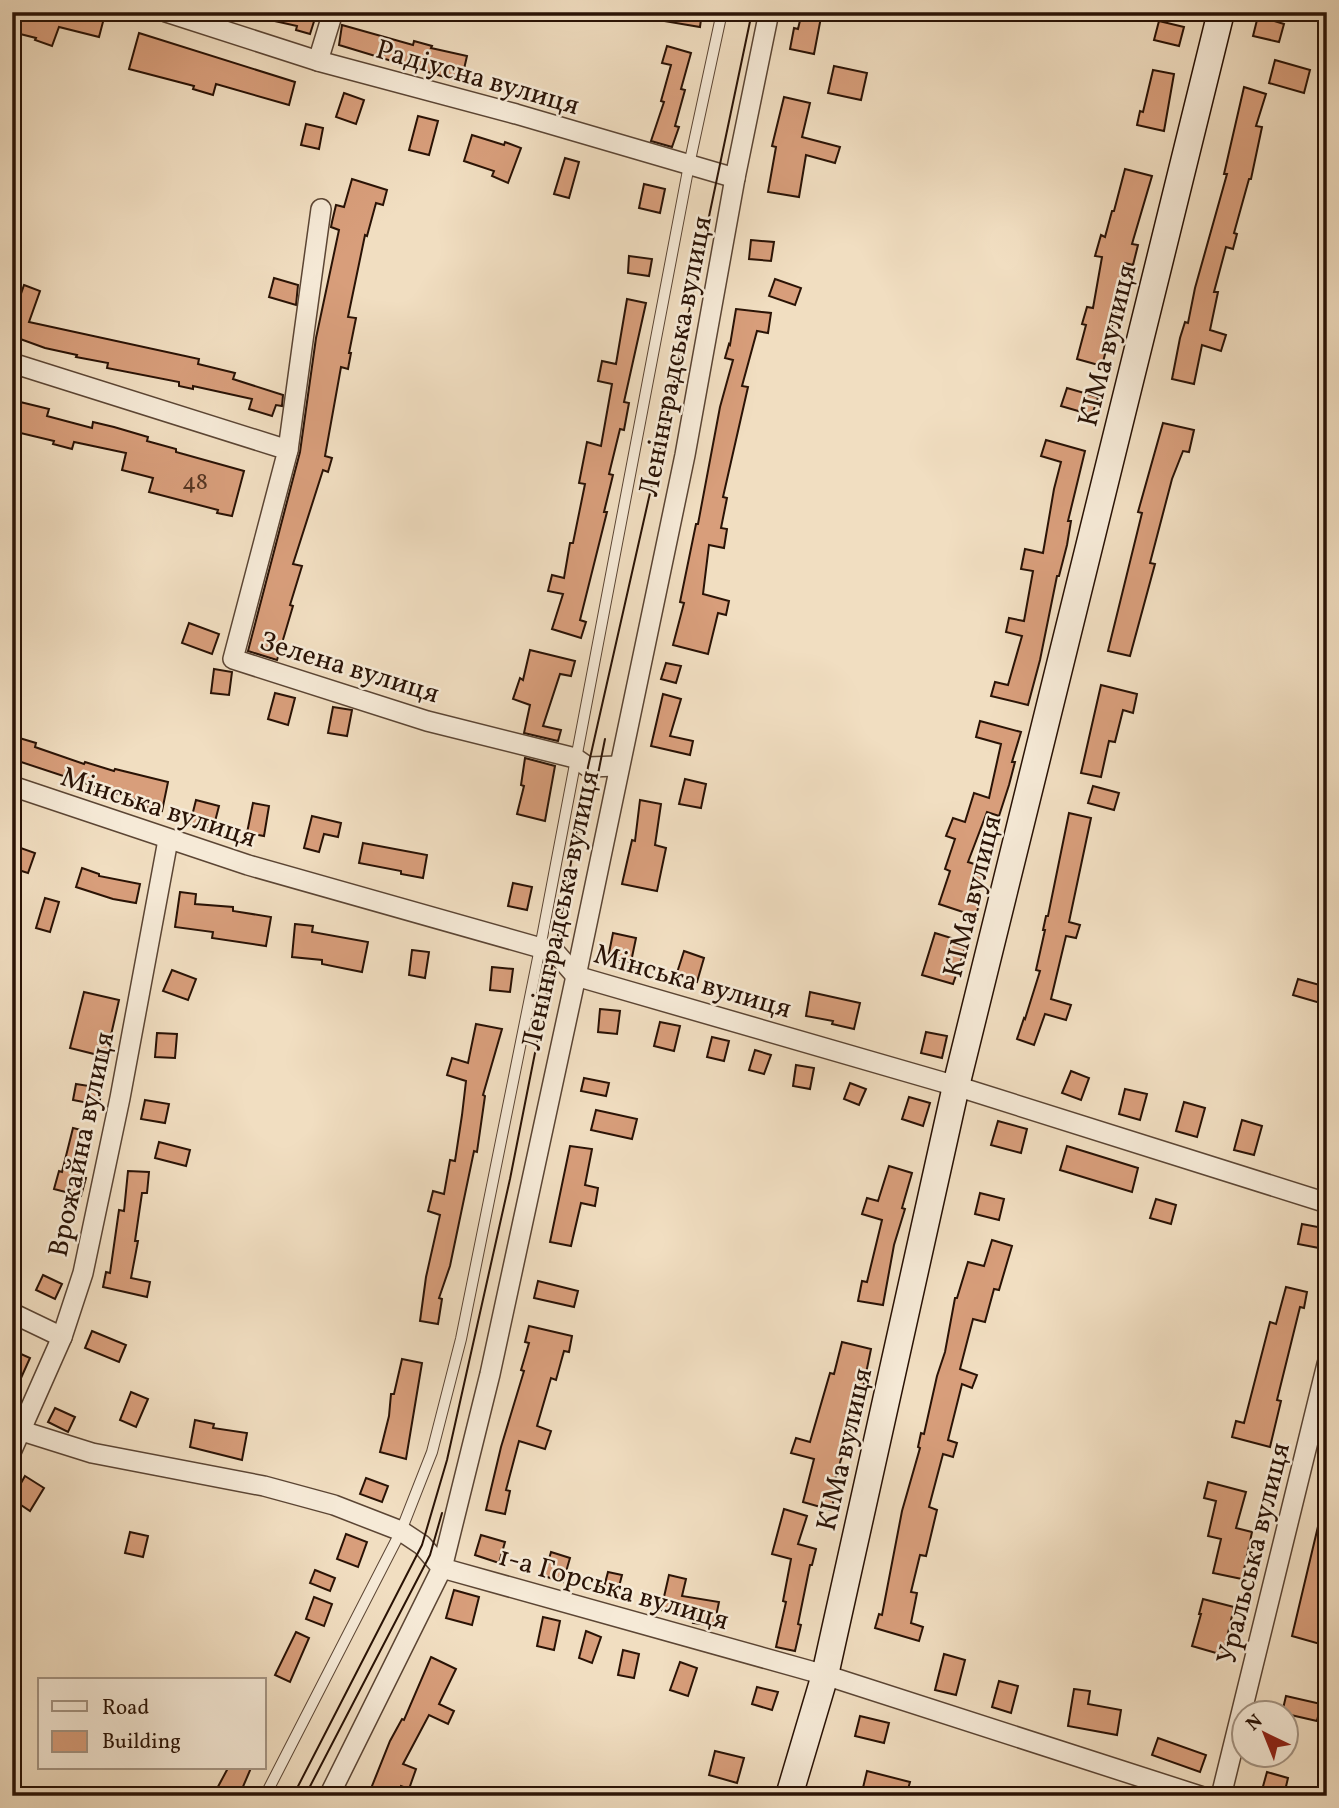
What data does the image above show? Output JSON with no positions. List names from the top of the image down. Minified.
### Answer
{"streets":{"street":["Радіусна вулиця","КІМа вулиця","Ленінградська вулиця","Зелена вулиця","Мінська вулиця","Врожайна вулиця","Уральська вулиця","1-а Горська вулиця"]},"crossings":[["Радіусна вулиця","Ленінградська вулиця"],["КІМа вулиця","Мінська вулиця"],["КІМа вулиця","1-а Горська вулиця"],["Ленінградська вулиця","Зелена вулиця"],["Ленінградська вулиця","Мінська вулиця"],["Ленінградська вулиця","1-а Горська вулиця"],["Мінська вулиця","Врожайна вулиця"]],"house_numbers":["48"],"legend":["Road","Building"],"north":"top left"}
